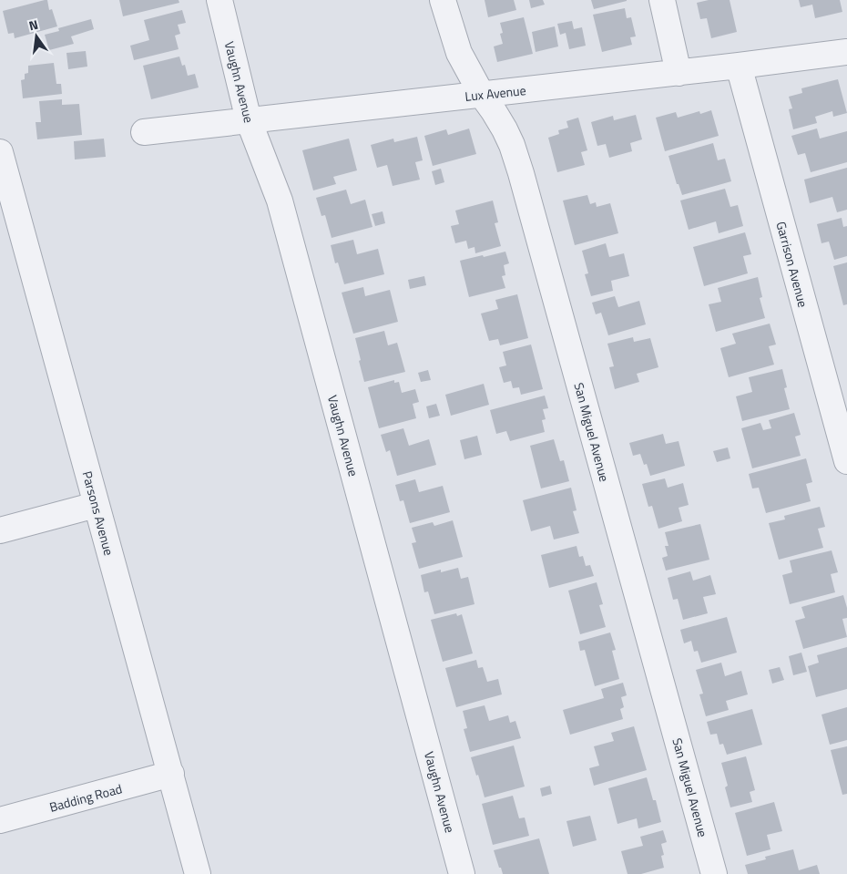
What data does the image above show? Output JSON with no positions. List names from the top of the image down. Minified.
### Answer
{"streets":{"street":["Vaughn Avenue","Lux Avenue","Garrison Avenue","San Miguel Avenue","Parsons Avenue","Badding Road"]},"crossings":[["Vaughn Avenue","Lux Avenue"],["Lux Avenue","Garrison Avenue"],["Lux Avenue","San Miguel Avenue"],["Parsons Avenue","Badding Road"]],"north":"top"}
